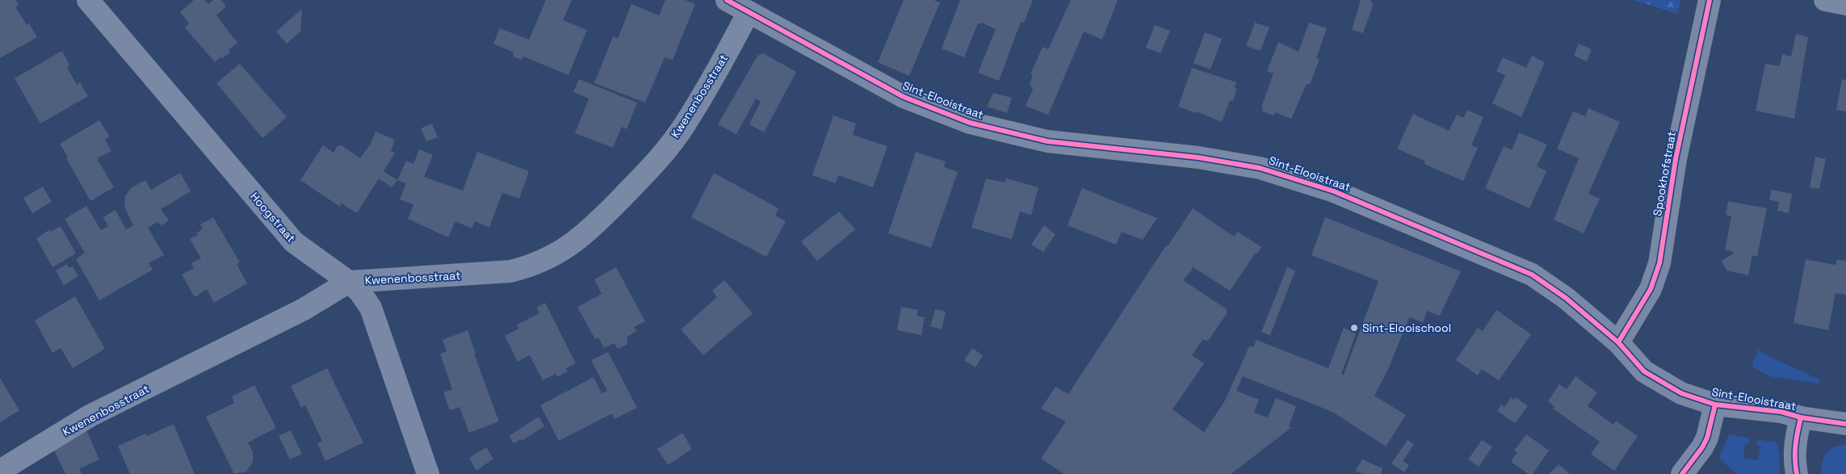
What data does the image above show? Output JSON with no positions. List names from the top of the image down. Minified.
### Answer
{"streets":{"street":["Kwenenbosstraat","Sint-Elooistraat","Spookhofstraat","Hoogstraat"]},"crossings":[["Kwenenbosstraat","Sint-Elooistraat"],["Kwenenbosstraat","Hoogstraat"],["Sint-Elooistraat","Spookhofstraat"]],"places":["Sint-Elooischool"]}
